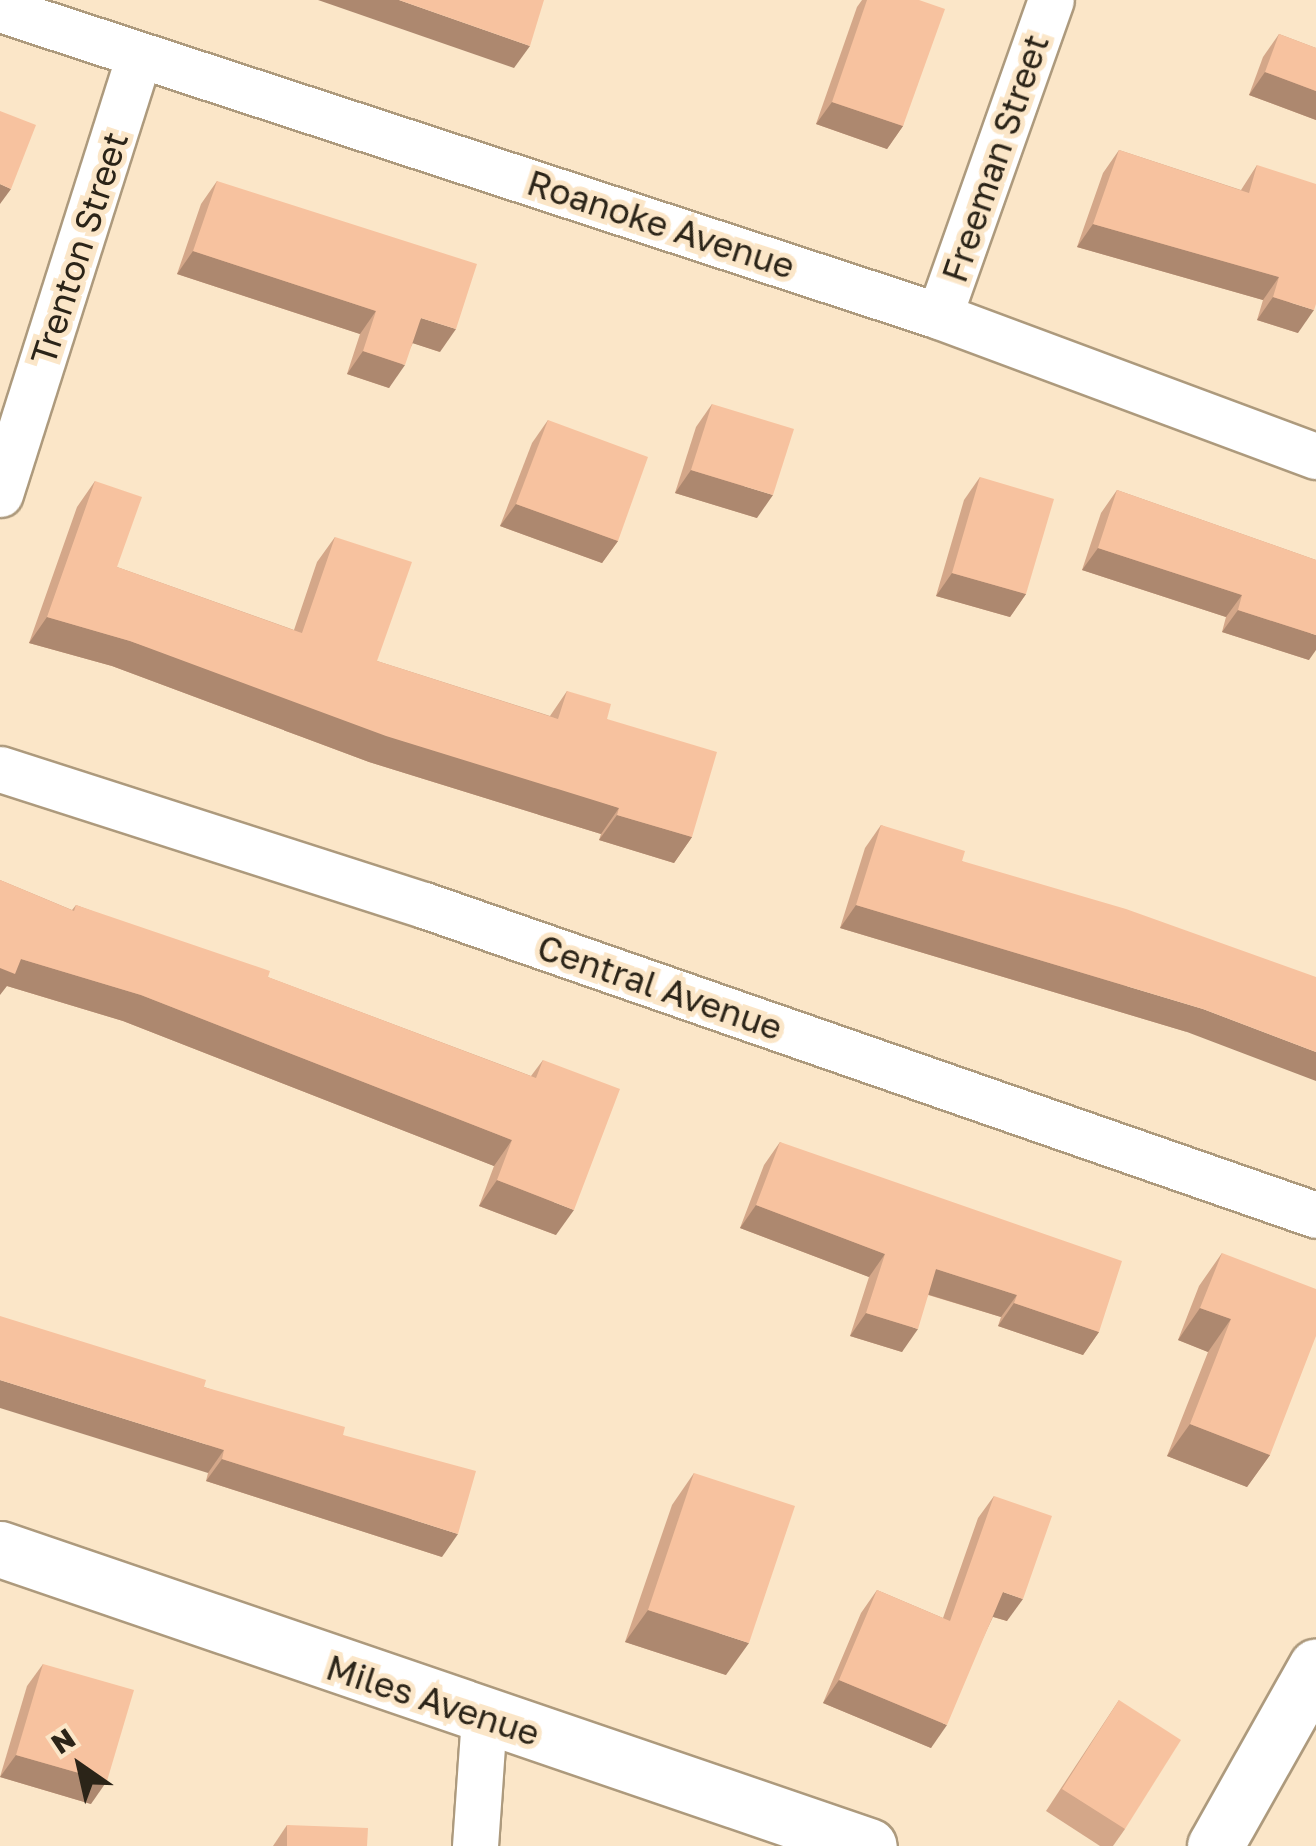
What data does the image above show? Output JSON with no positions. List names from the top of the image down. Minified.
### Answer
{"streets":{"street":["Freeman Street","Roanoke Avenue","Trenton Street","Central Avenue","Miles Avenue"]},"crossings":[["Freeman Street","Roanoke Avenue"],["Roanoke Avenue","Trenton Street"]],"north":"top left"}
